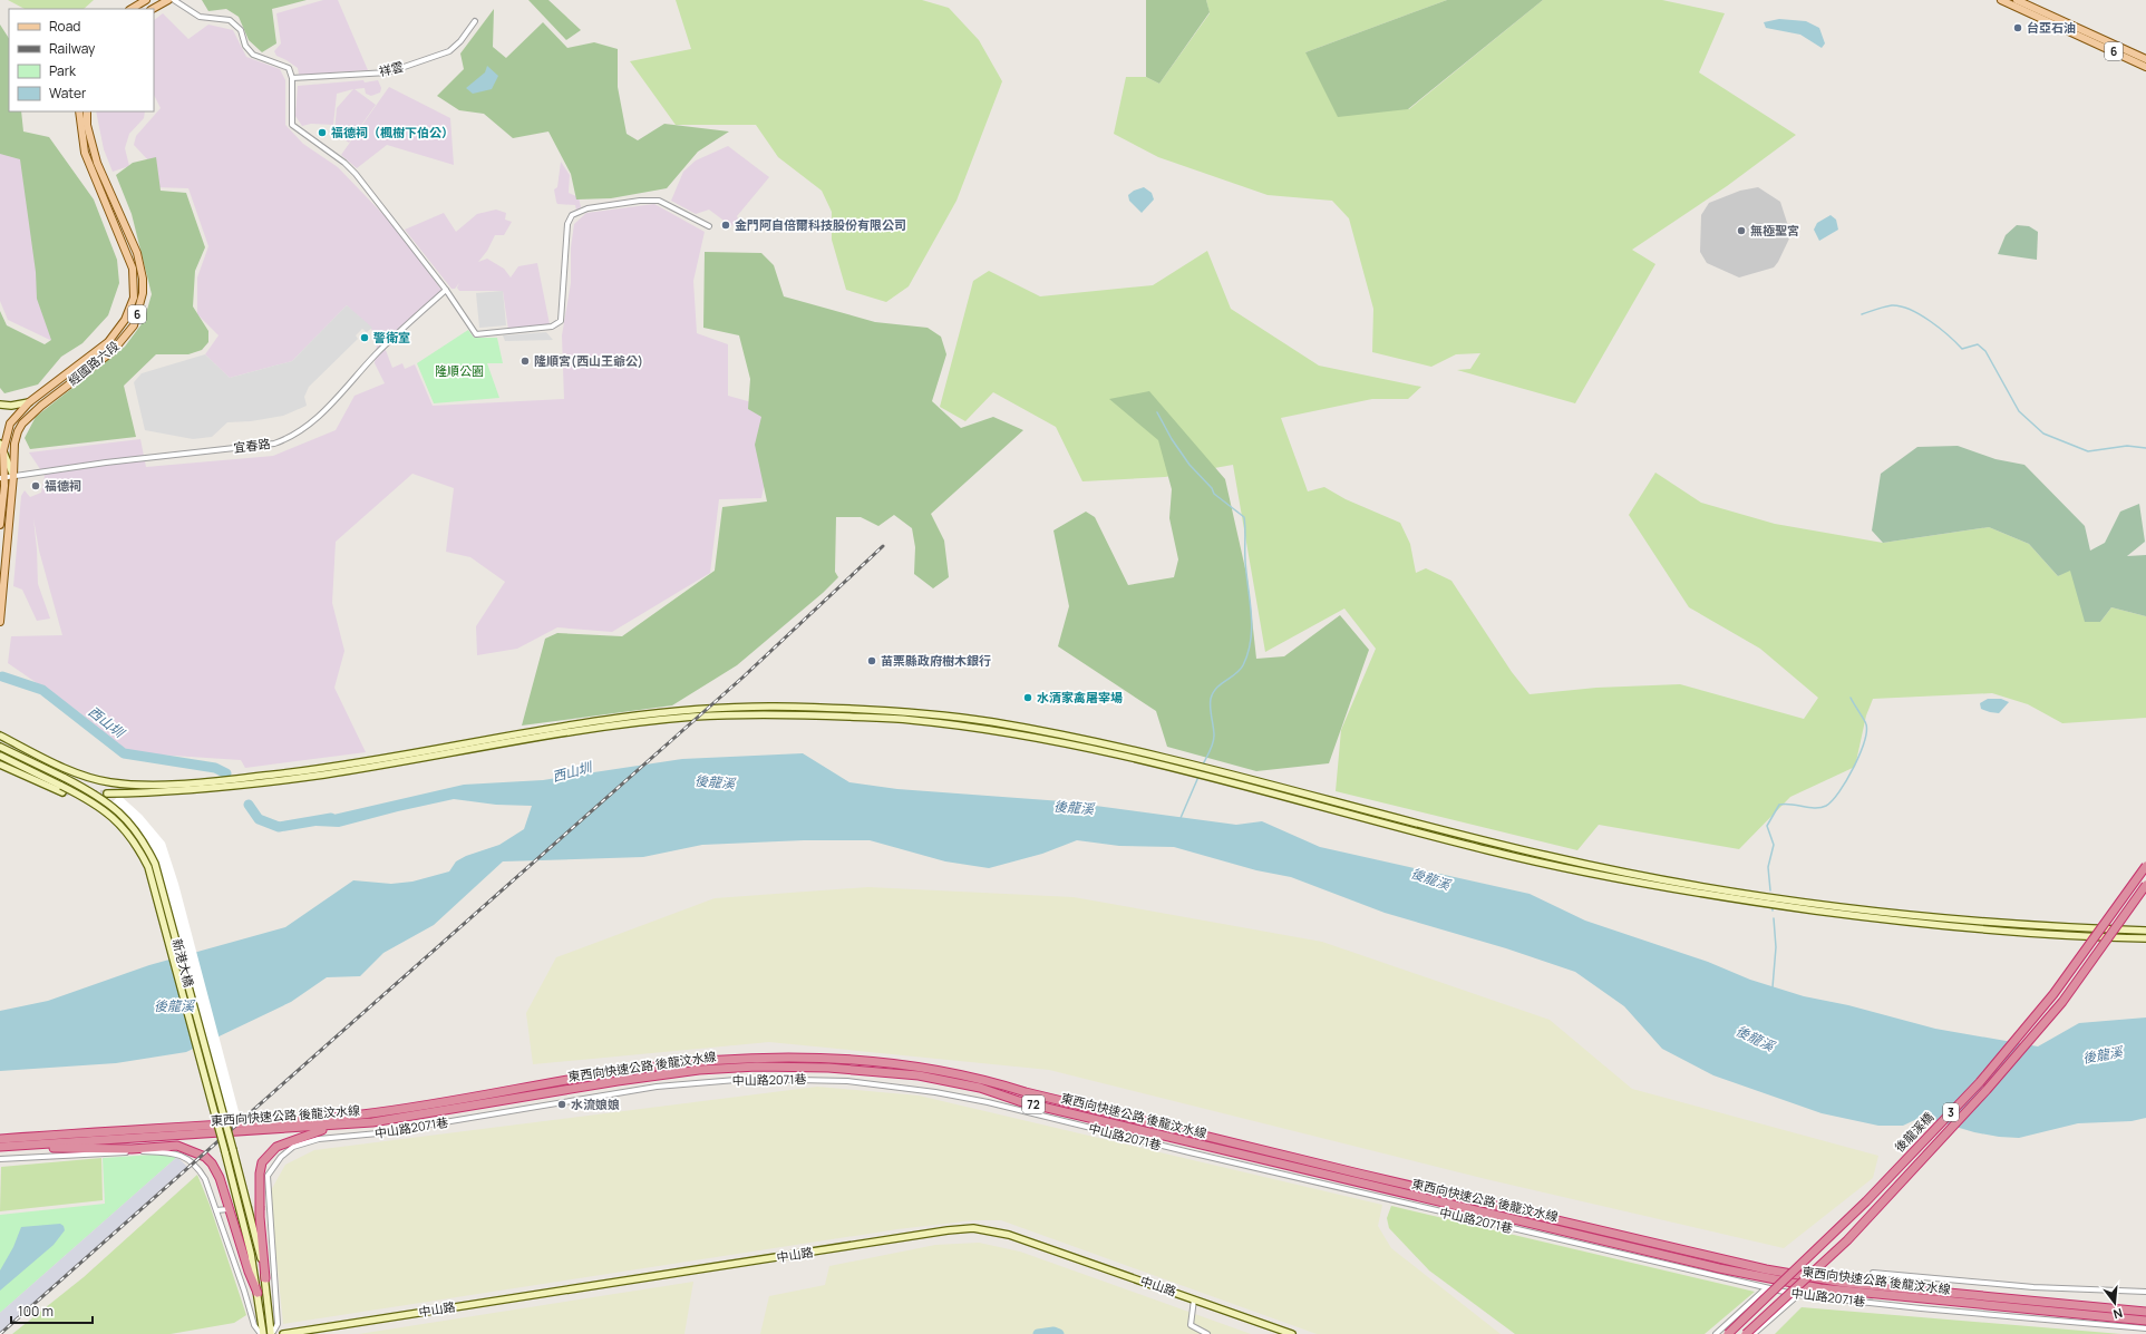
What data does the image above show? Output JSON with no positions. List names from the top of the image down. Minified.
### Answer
{"streets":{"highway":["東西向快速公路 後龍汶水線","72","3","後龍溪橋"],"main road":["6","經國路六段"],"street":["祥雲","宜春路","新港大橋","中山路2071巷","中山路"]},"crossings":[["6","經國路六段"],["6","宜春路"],["經國路六段","宜春路"],["新港大橋","中山路2071巷"]],"water":["西山圳","後龍溪"],"parks":["隆順公園"],"places":["台亞石油","福德祠（楓樹下伯公）","金門阿自倍爾科技股份有限公司","無極聖宮","警衛室","隆順宮(西山王爺公)","福德祠","苗栗縣政府樹木銀行","水清家禽屠宰場","水流娘娘"],"legend":["Road","Railway","Park","Water"],"scale_bar":"100 m","north":"bottom"}
